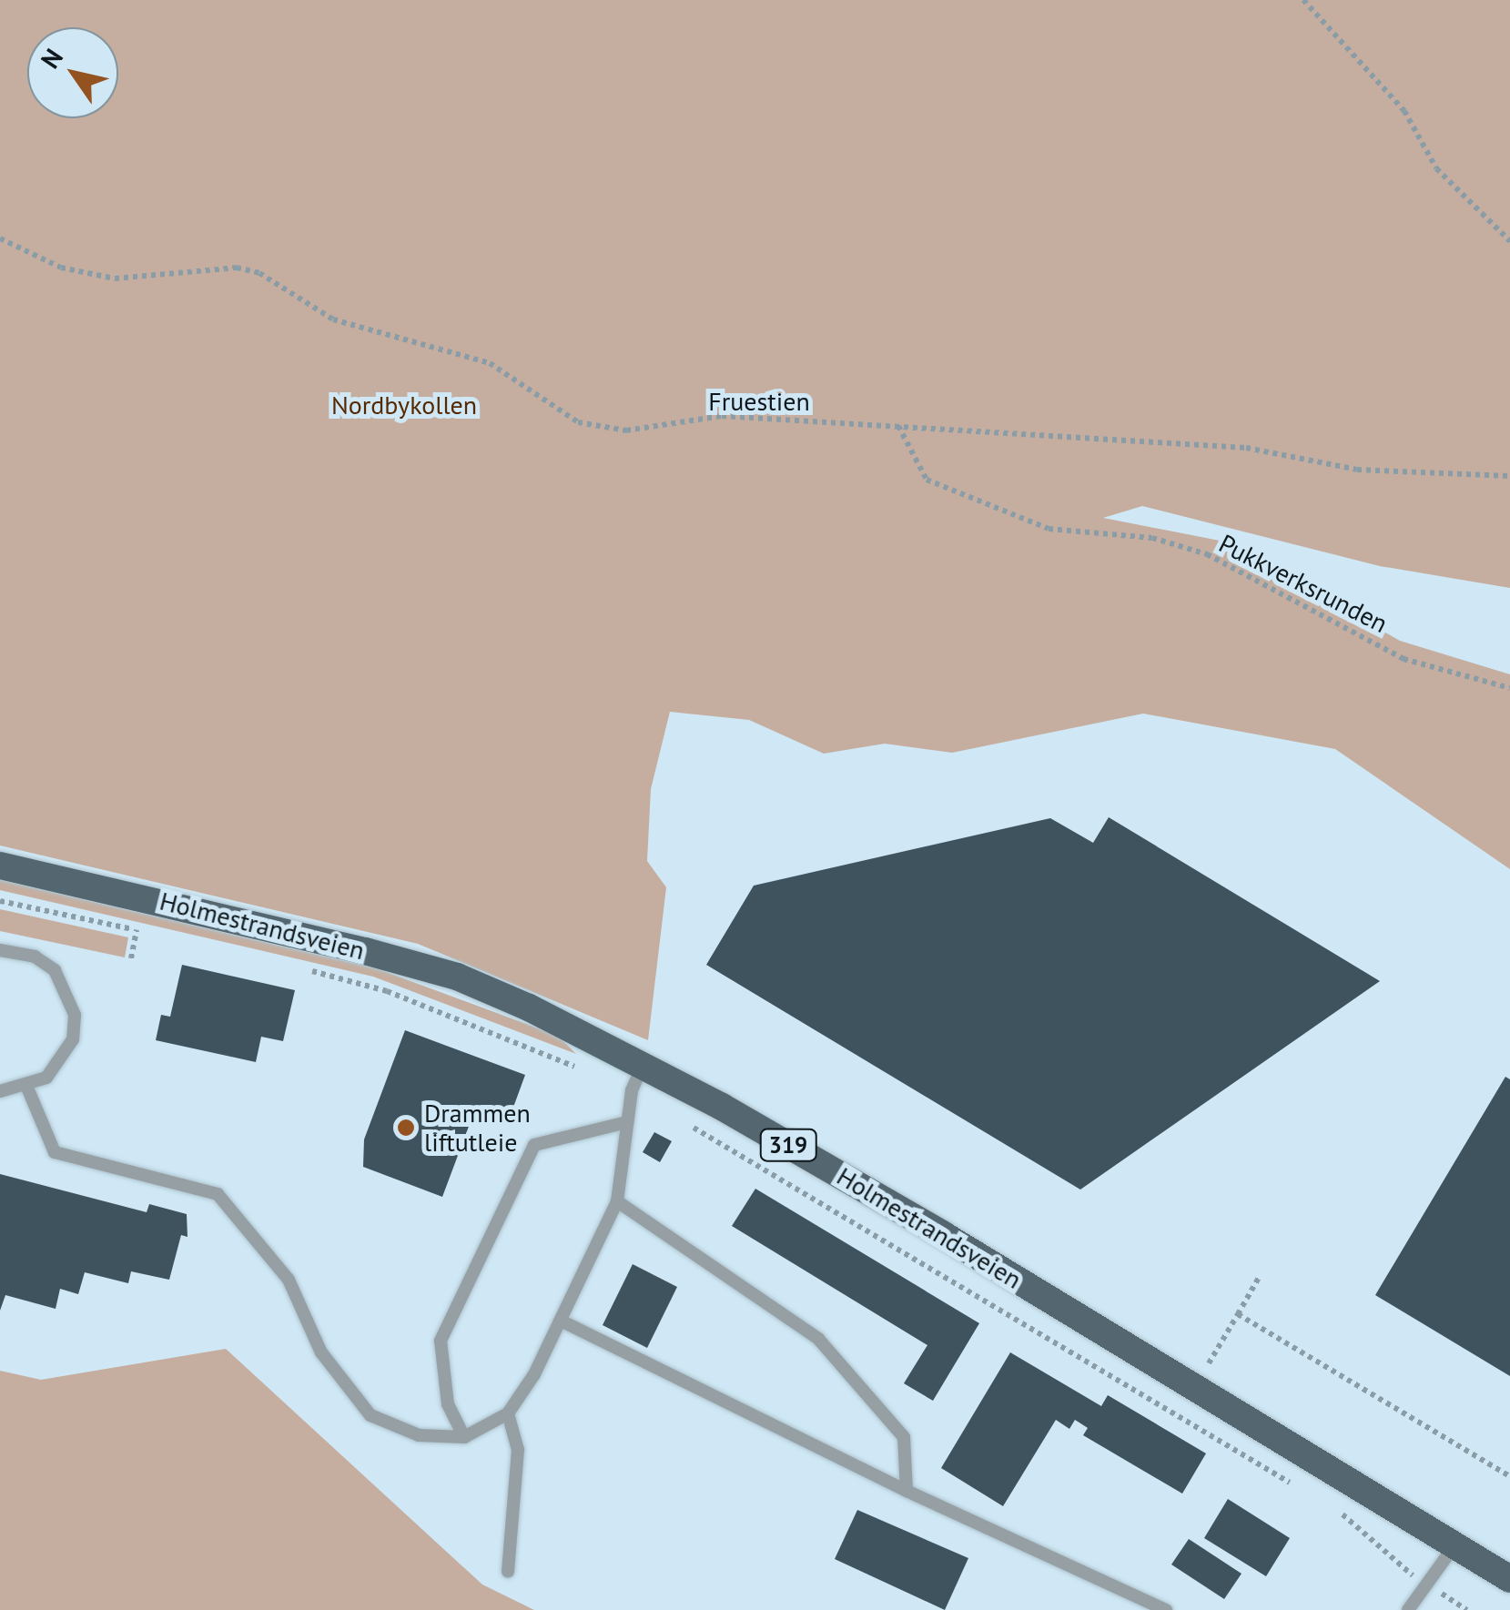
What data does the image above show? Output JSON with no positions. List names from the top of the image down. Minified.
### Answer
{"streets":{"main road":["Holmestrandsveien","319"],"path":["Fruestien","Pukkverksrunden"]},"crossings":[["Fruestien","Pukkverksrunden"]],"parks":["Nordbykollen"],"places":["Drammen liftutleie"],"north":"top left"}
